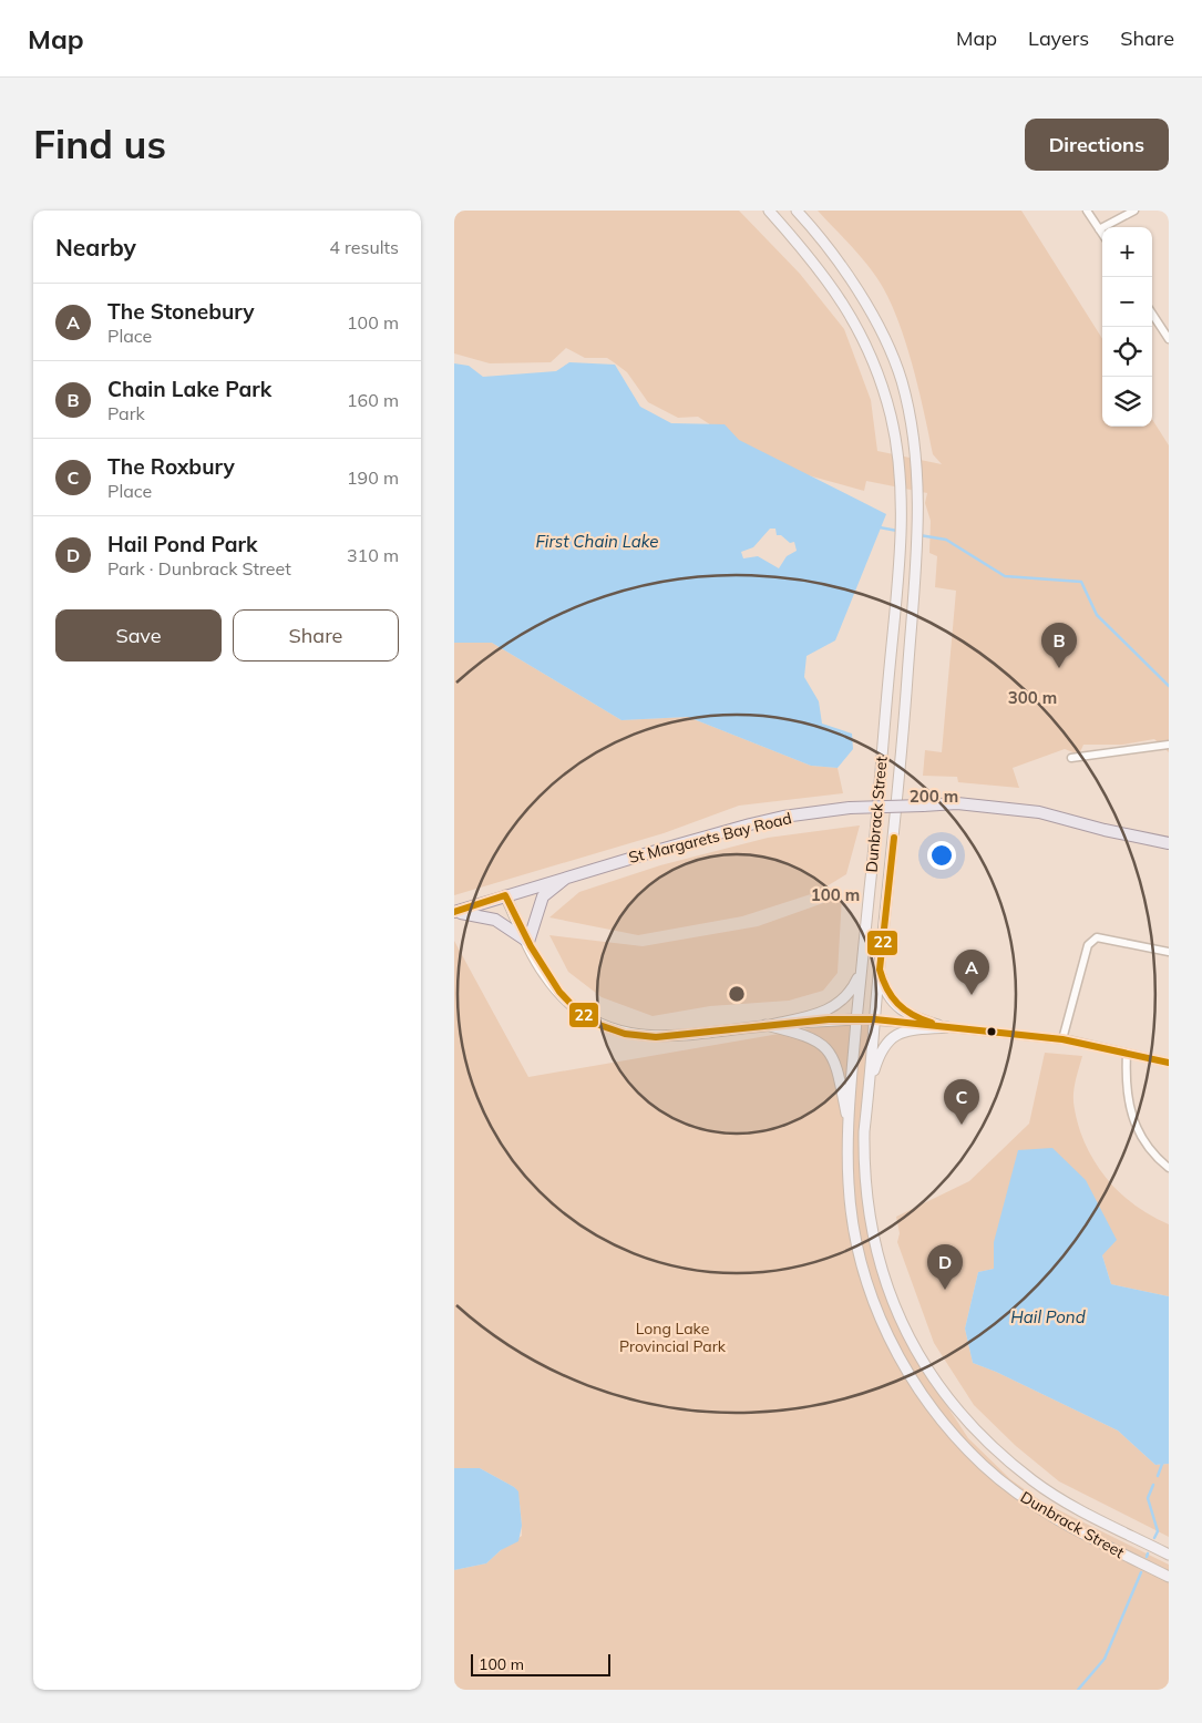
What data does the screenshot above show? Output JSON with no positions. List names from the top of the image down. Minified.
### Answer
{"streets":{"main road":["Dunbrack Street","St Margarets Bay Road"]},"water":["First Chain Lake","Hail Pond"],"parks":["Long Lake Provincial Park"],"lines":["transit line 22"],"scale_bar":"100 m","page":{"header":"Map","nav":["Map","Layers","Share"],"buttons":["Directions",["Save","Share"]],"title":"Find us","heading":["Nearby","4 results"],"map_buttons":["+","−"],"list":[{"mark":"A","name":"The Stonebury","note":"Place","value":"100 m"},{"mark":"B","name":"Chain Lake Park","note":"Park","value":"160 m"},{"mark":"C","name":"The Roxbury","note":"Place","value":"190 m"},{"mark":"D","name":"Hail Pond Park","note":"Park · Dunbrack Street","value":"310 m"}],"pins":["B","A","C","D"],"scale":"100 m"},"rings":["300 m","200 m","100 m"]}
